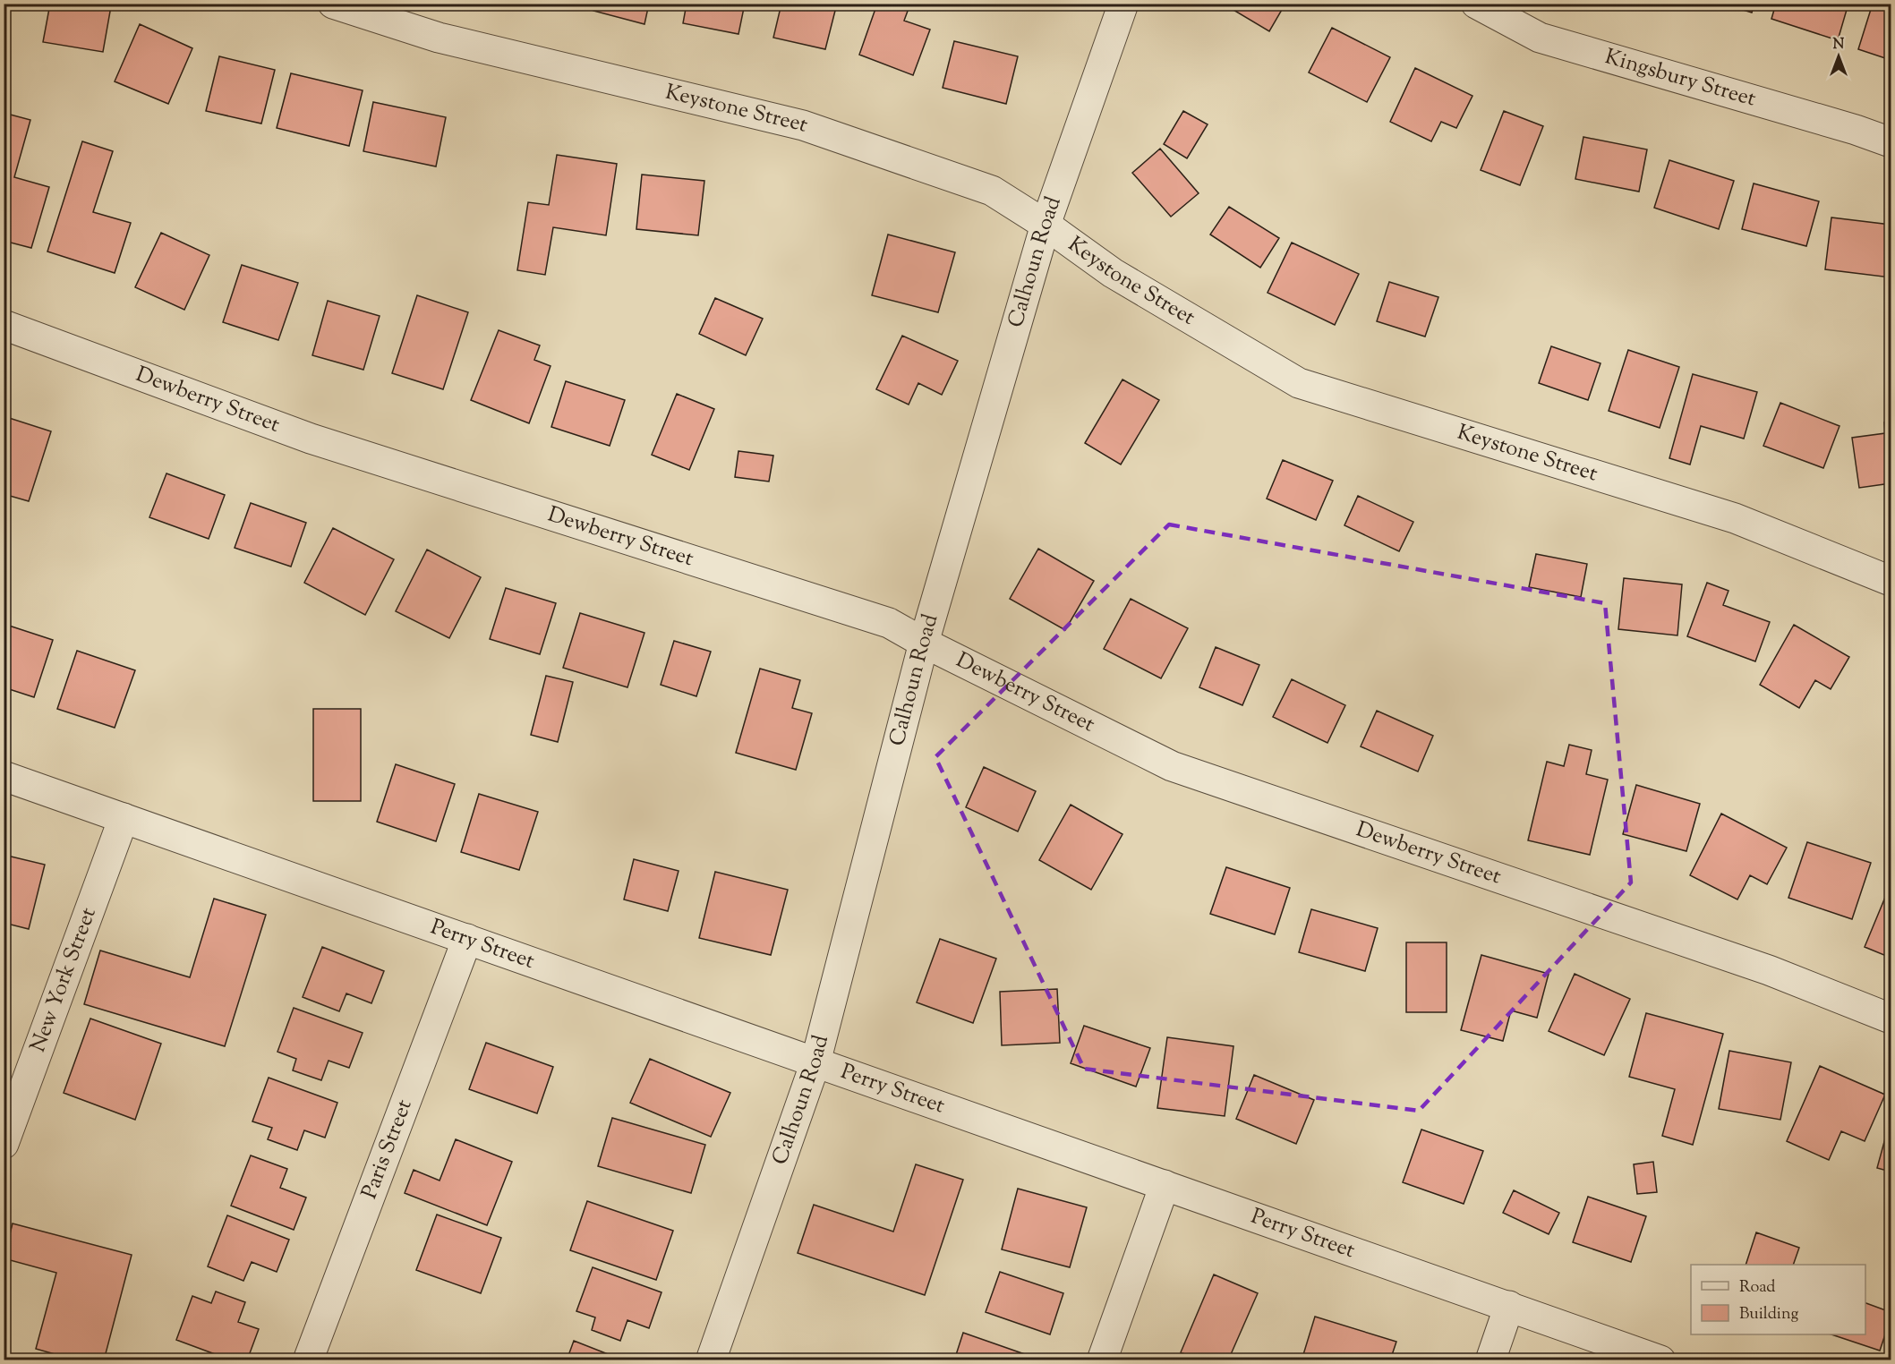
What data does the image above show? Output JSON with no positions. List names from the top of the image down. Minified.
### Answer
{"streets":{"street":["Kingsbury Street","Keystone Street","Calhoun Road","Dewberry Street","Perry Street","New York Street","Paris Street"]},"crossings":[["Keystone Street","Calhoun Road"],["Calhoun Road","Dewberry Street"],["Calhoun Road","Perry Street"],["Perry Street","New York Street"],["Perry Street","Paris Street"]],"legend":["Road","Building"],"north":"top"}
